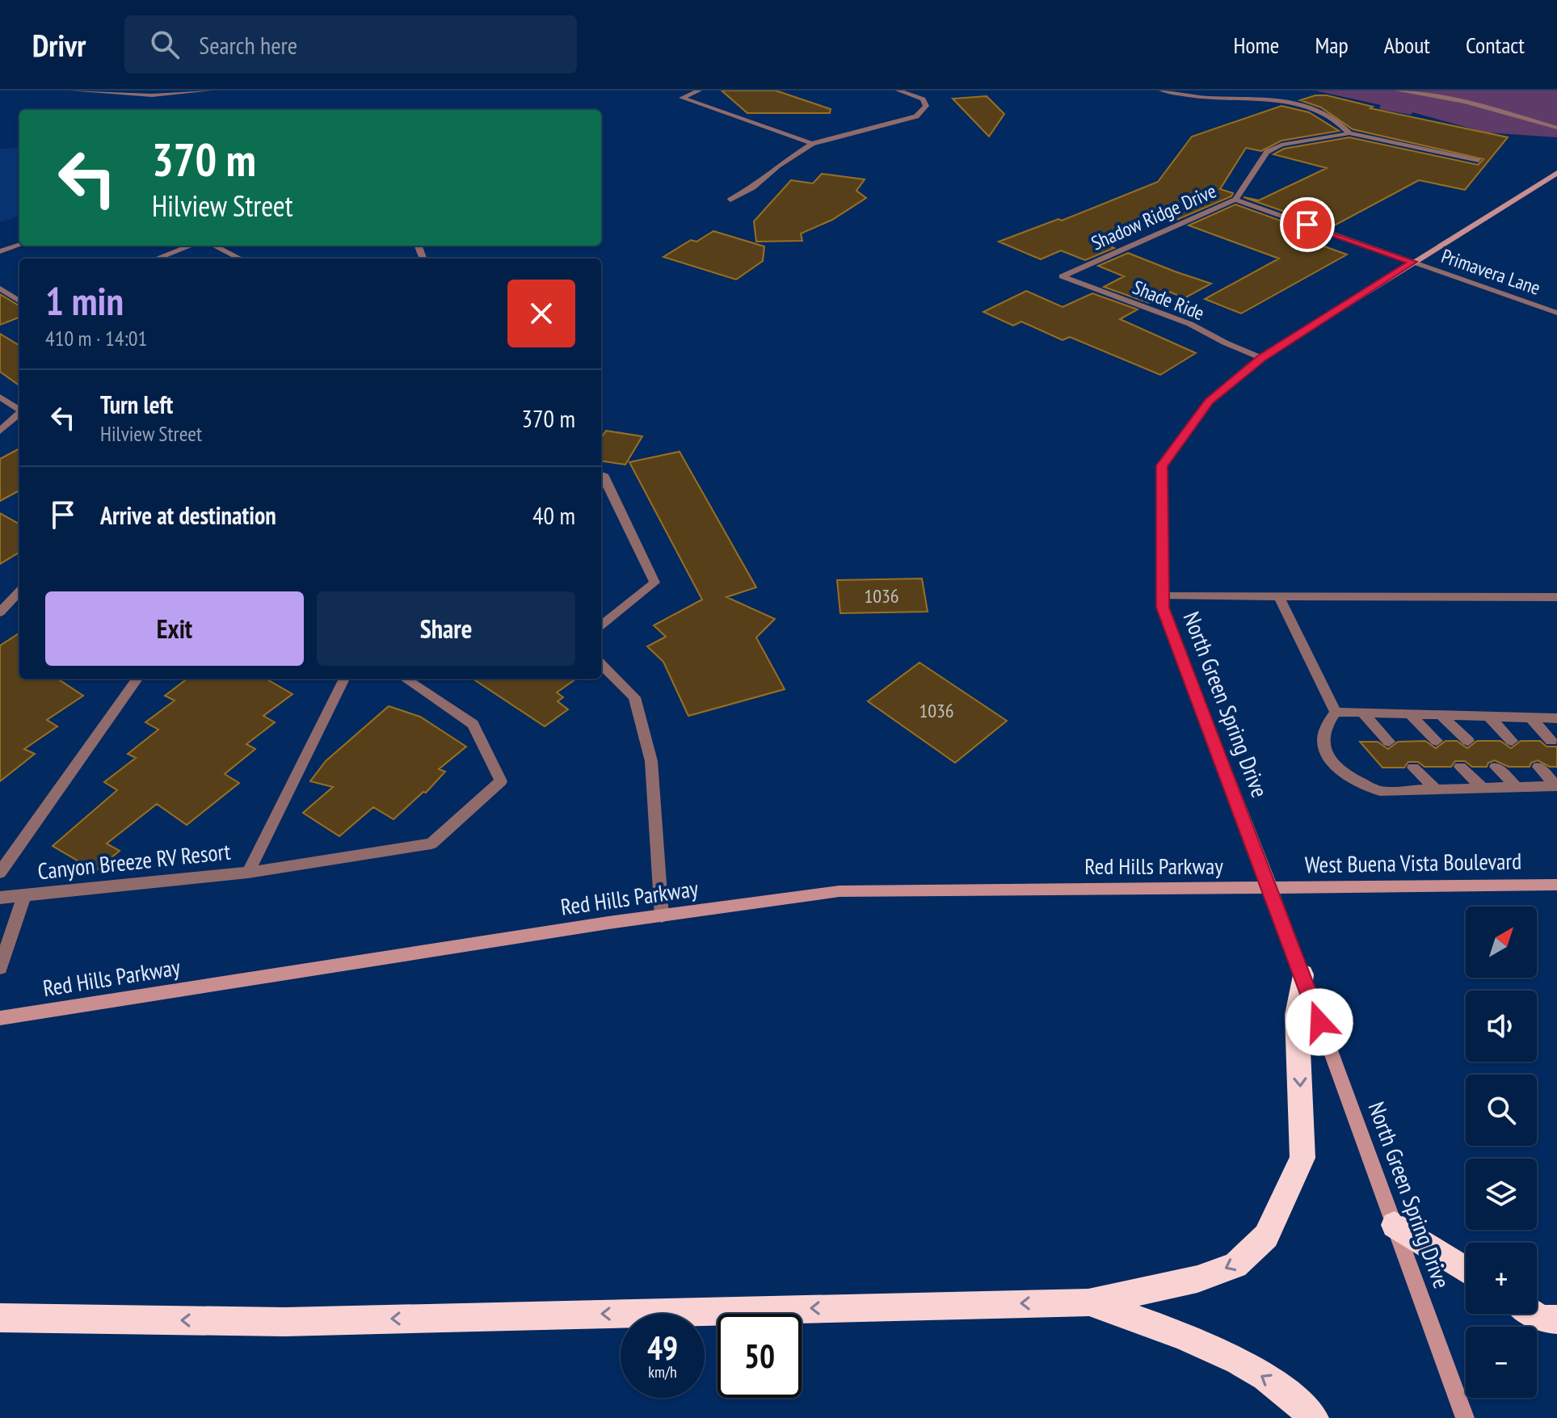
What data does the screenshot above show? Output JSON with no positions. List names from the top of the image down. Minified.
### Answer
{"streets":{"main road":["North Green Spring Drive","West Buena Vista Boulevard","Red Hills Parkway"],"street":["Shadow Ridge Drive","Primavera Lane","Shade Ride","Canyon Breeze RV Resort"]},"crossings":[["Shadow Ridge Drive","Primavera Lane"],["Shadow Ridge Drive","Shade Ride"],["Primavera Lane","North Green Spring Drive"],["Shade Ride","North Green Spring Drive"],["North Green Spring Drive","West Buena Vista Boulevard"],["North Green Spring Drive","Red Hills Parkway"],["West Buena Vista Boulevard","Red Hills Parkway"]],"house_numbers":["1036","1036"],"north":"top right","page":{"header":"Drivr","search":"Search here","nav":["Home","Map","About","Contact"],"turn":["370 m","Hilview Street"],"heading":["1 min","410 m · 14:01"],"list":[{"name":"Turn left","note":"Hilview Street","value":"370 m"},{"name":"Arrive at destination","value":"40 m"}],"buttons":["Exit","Share"],"map_buttons":["+","−"],"speed":"49 km/h","limit":"50"}}
